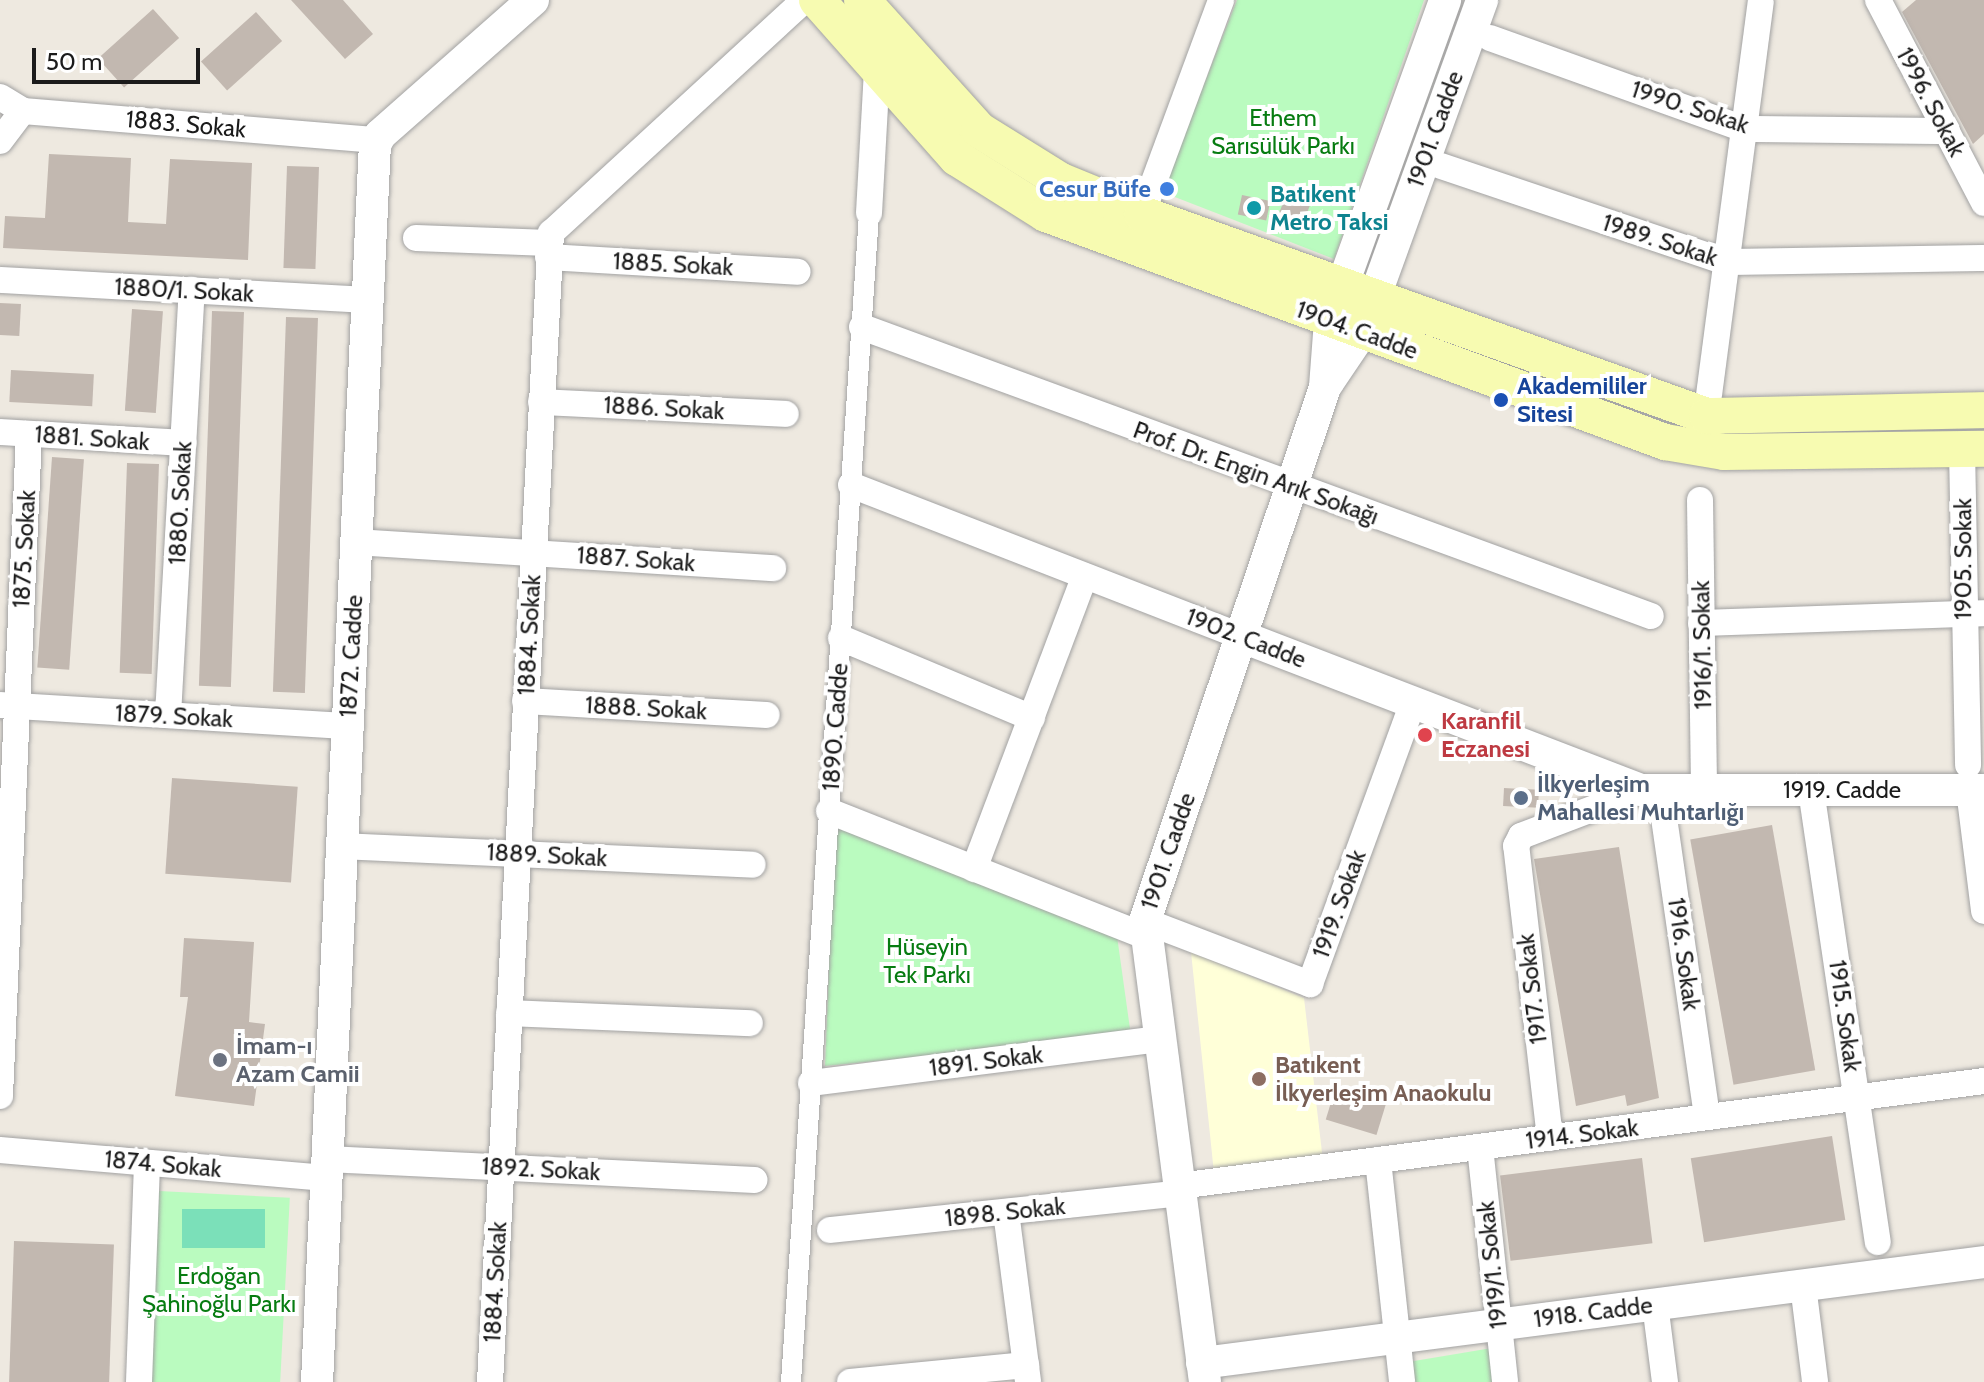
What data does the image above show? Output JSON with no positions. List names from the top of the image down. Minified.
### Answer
{"streets":{"main road":["1904. Cadde"],"street":["1996. Sokak","1990. Sokak","1883. Sokak","1901. Cadde","1989. Sokak","1885. Sokak","1880/1. Sokak","1886. Sokak","1881. Sokak","Prof. Dr. Engin Arık Sokağı","1880. Sokak","1875. Sokak","1887. Sokak","1905. Sokak","1884. Sokak","1902. Cadde","1916/1. Sokak","1872. Cadde","1888. Sokak","1879. Sokak","1890. Cadde","1919. Cadde","1889. Sokak","1919. Sokak","1916. Sokak","1917. Sokak","1915. Sokak","1891. Sokak","1914. Sokak","1874. Sokak","1892. Sokak","1898. Sokak","1919/1. Sokak","1918. Cadde"]},"crossings":[["1996. Sokak","1990. Sokak"],["1883. Sokak","1872. Cadde"],["1901. Cadde","1904. Cadde"],["1901. Cadde","Prof. Dr. Engin Arık Sokağı"],["1901. Cadde","1902. Cadde"],["1901. Cadde","1919. Sokak"],["1901. Cadde","1891. Sokak"],["1901. Cadde","1914. Sokak"],["1901. Cadde","1898. Sokak"],["1901. Cadde","1918. Cadde"],["1885. Sokak","1884. Sokak"],["1880/1. Sokak","1880. Sokak"],["1880/1. Sokak","1872. Cadde"],["1904. Cadde","1905. Sokak"],["1904. Cadde","1890. Cadde"],["1886. Sokak","1884. Sokak"],["1881. Sokak","1880. Sokak"],["1881. Sokak","1875. Sokak"],["Prof. Dr. Engin Arık Sokağı","1890. Cadde"],["1880. Sokak","1879. Sokak"],["1875. Sokak","1879. Sokak"],["1887. Sokak","1884. Sokak"],["1887. Sokak","1872. Cadde"],["1905. Sokak","1919. Cadde"],["1884. Sokak","1888. Sokak"],["1884. Sokak","1889. Sokak"],["1884. Sokak","1892. Sokak"],["1902. Cadde","1890. Cadde"],["1902. Cadde","1919. Cadde"],["1902. Cadde","1919. Sokak"],["1902. Cadde","1916. Sokak"],["1916/1. Sokak","1919. Cadde"],["1872. Cadde","1879. Sokak"],["1872. Cadde","1889. Sokak"],["1872. Cadde","1874. Sokak"],["1872. Cadde","1892. Sokak"],["1890. Cadde","1891. Sokak"],["1919. Cadde","1916. Sokak"],["1919. Cadde","1917. Sokak"],["1919. Cadde","1915. Sokak"],["1916. Sokak","1914. Sokak"],["1917. Sokak","1914. Sokak"],["1915. Sokak","1914. Sokak"],["1914. Sokak","1898. Sokak"],["1914. Sokak","1919/1. Sokak"],["1874. Sokak","1892. Sokak"],["1919/1. Sokak","1918. Cadde"]],"parks":["Ethem Sarısülük Parkı","Hüseyin Tek Parkı","Erdoğan Şahinoğlu Parkı"],"places":["Cesur Büfe","Batıkent Metro Taksi","Akademililer Sitesi","Karanfil Eczanesi","İlkyerleşim Mahallesi Muhtarlığı","İmam-ı Azam Camii","Batıkent İlkyerleşim Anaokulu"],"scale_bar":"50 m"}
